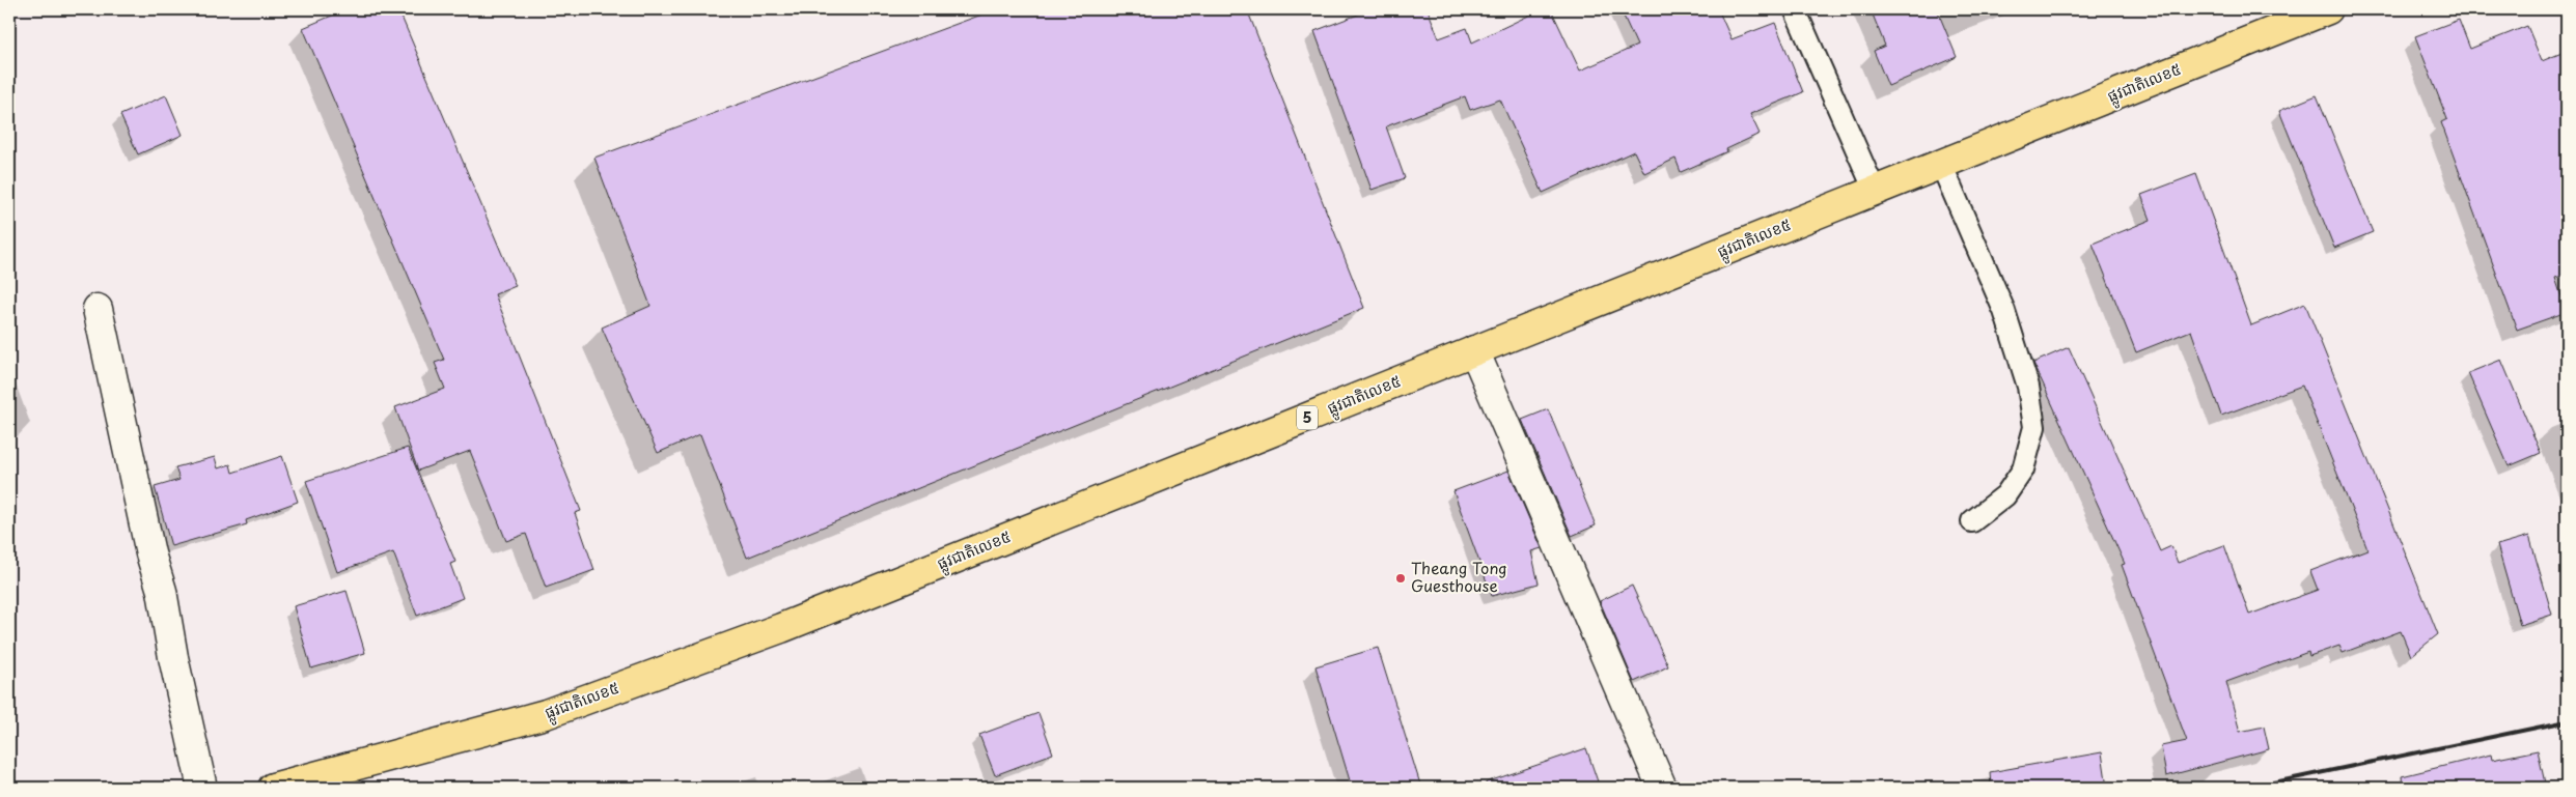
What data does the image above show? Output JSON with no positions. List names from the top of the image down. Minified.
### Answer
{"streets":{"highway":["ផ្លូវជាតិលេខ៥","5"]},"places":["Theang Tong Guesthouse"]}
